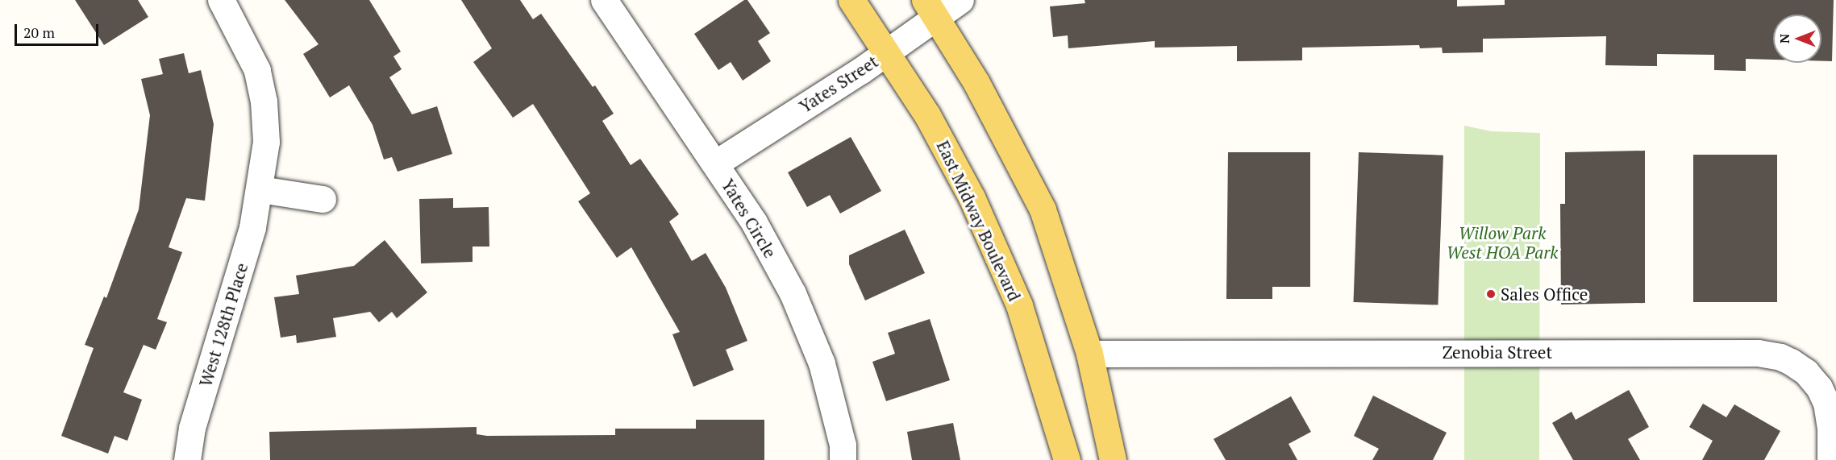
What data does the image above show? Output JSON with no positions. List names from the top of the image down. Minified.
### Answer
{"streets":{"main road":["East Midway Boulevard"],"street":["Yates Street","Yates Circle","West 128th Place","Zenobia Street"]},"crossings":[["Yates Street","Yates Circle"],["Yates Street","East Midway Boulevard"]],"parks":["Willow Park West HOA Park"],"places":["Sales Office"],"scale_bar":"20 m","north":"left"}
